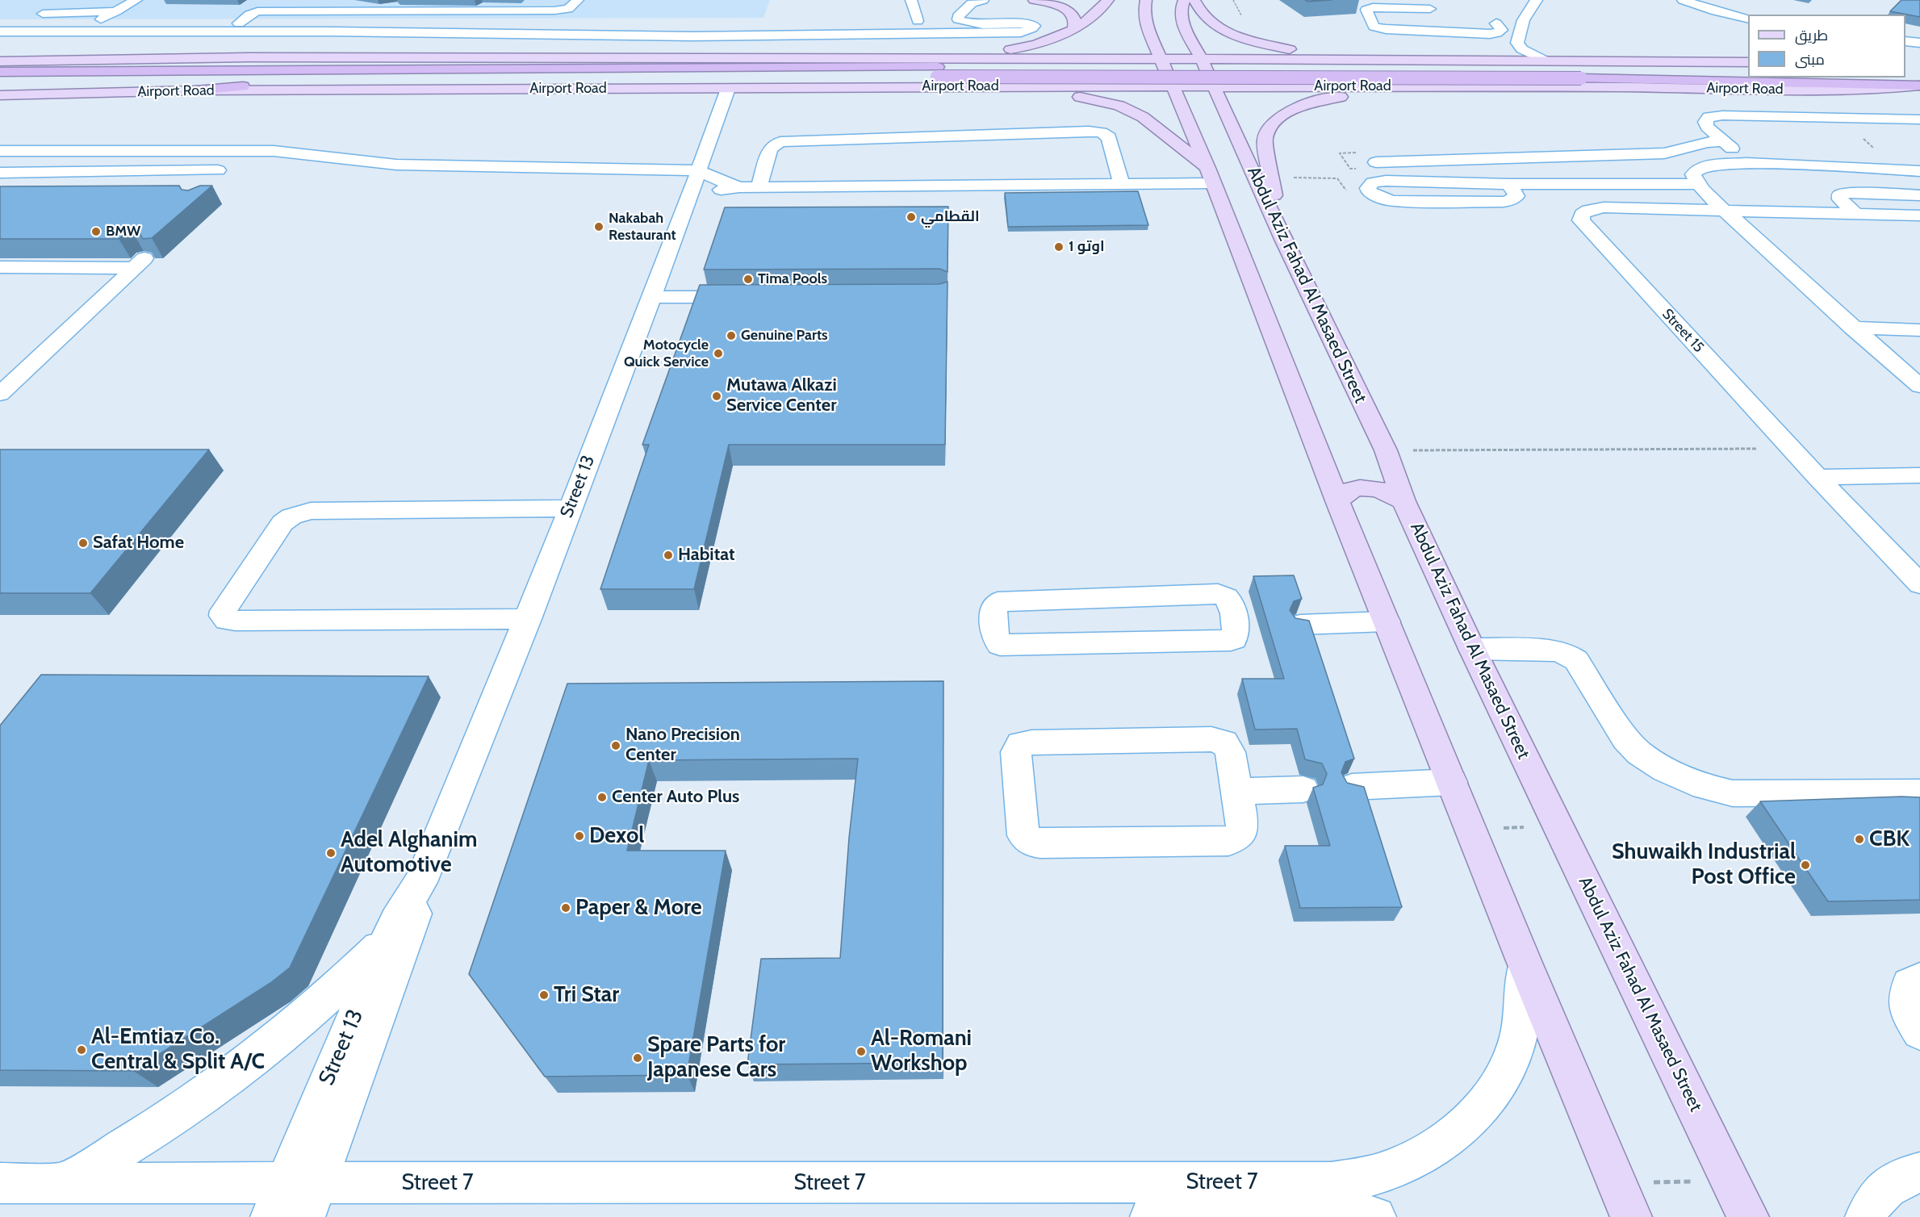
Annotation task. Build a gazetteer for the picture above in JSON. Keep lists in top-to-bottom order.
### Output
{
  "streets": {
    "highway": ["Airport Road"],
    "main road": ["Abdul Aziz Fahad Al Masaed Street"],
    "street": ["Street 15", "Street 13", "Street 7"]
  },
  "crossings": [
    ["Airport Road", "Abdul Aziz Fahad Al Masaed Street"],
    ["Airport Road", "Street 13"],
    ["Street 13", "Street 7"]
  ],
  "places": [
    "القطامي",
    "Nakabah Restaurant",
    "BMW",
    "اوتو 1",
    "Tima Pools",
    "Genuine Parts",
    "Motocycle Quick Service",
    "Mutawa Alkazi Service Center",
    "Safat Home",
    "Habitat",
    "Nano Precision Center",
    "Center Auto Plus",
    "Dexol",
    "CBK",
    "Adel Alghanim Automotive",
    "Shuwaikh Industrial Post Office",
    "Paper & More",
    "Tri Star",
    "Al-Emtiaz Co. Central & Split A/C",
    "Al-Romani Workshop",
    "Spare Parts for Japanese Cars"
  ],
  "legend": ["طريق", "مبنى"]
}
